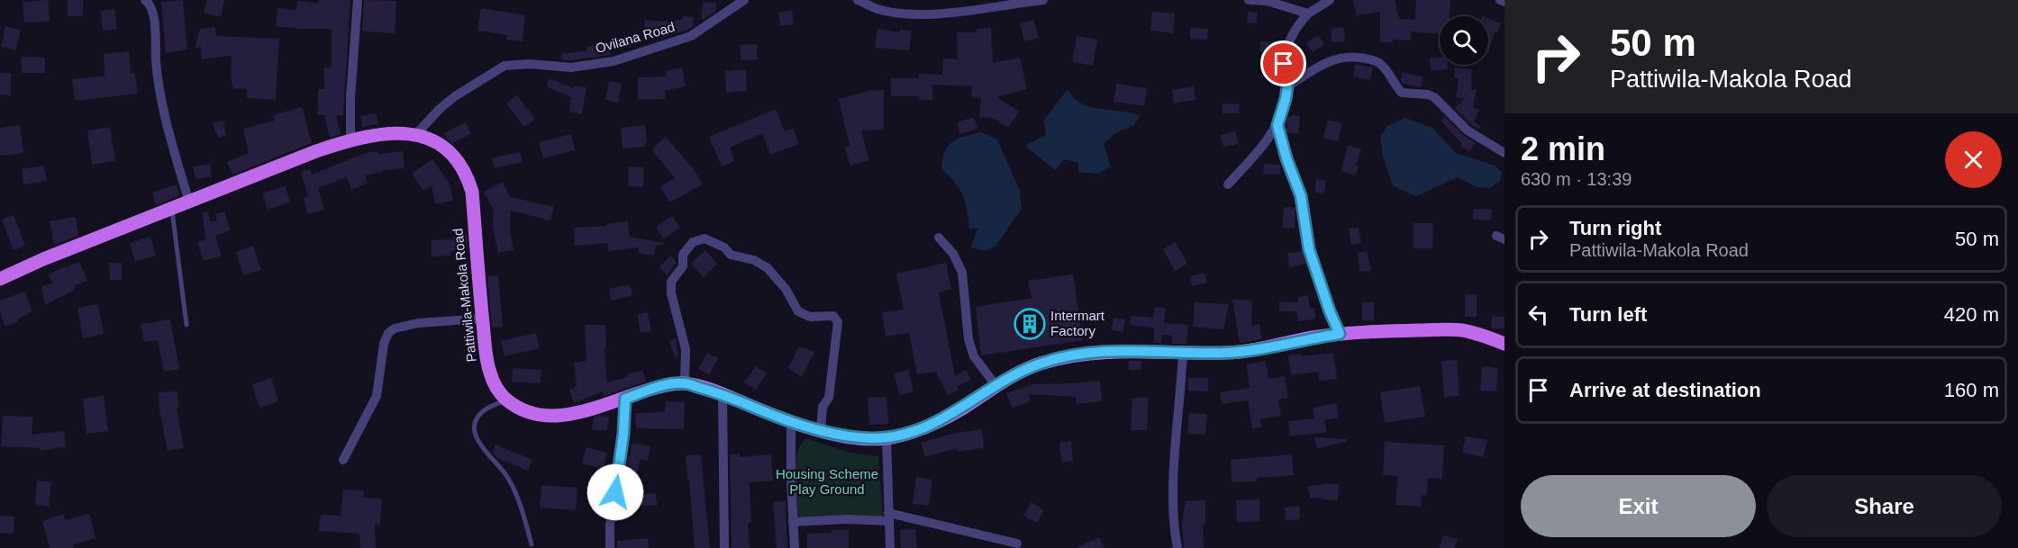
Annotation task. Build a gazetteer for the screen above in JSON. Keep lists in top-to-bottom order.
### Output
{
  "streets": {
    "main road": ["Pattiwila-Makola Road"],
    "street": ["Ovilana Road"]
  },
  "crossings": [
    ["Ovilana Road", "Pattiwila-Makola Road"]
  ],
  "parks": ["Housing Scheme Play Ground"],
  "places": {
    "building": ["Intermart Factory"]
  },
  "page": {
    "turn": ["50 m", "Pattiwila-Makola Road"],
    "heading": ["2 min", "630 m · 13:39"],
    "list": [
      {
        "name": "Turn right",
        "note": "Pattiwila-Makola Road",
        "value": "50 m"
      },
      {
        "name": "Turn left",
        "value": "420 m"
      },
      {
        "name": "Arrive at destination",
        "value": "160 m"
      }
    ],
    "buttons": ["Exit", "Share"]
  }
}
